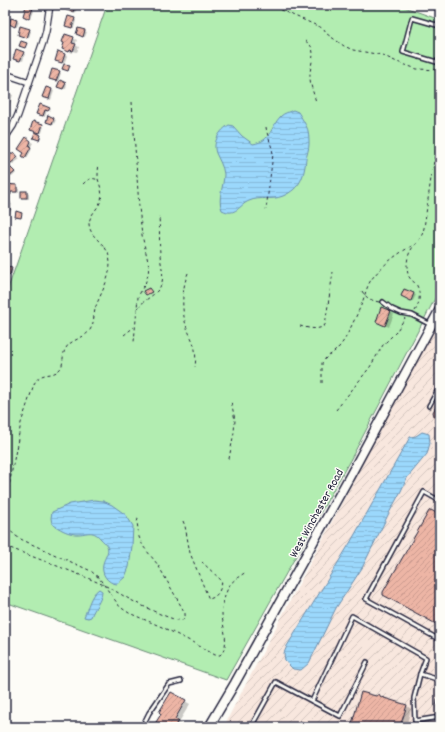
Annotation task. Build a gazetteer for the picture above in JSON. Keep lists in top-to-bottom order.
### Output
{
  "streets": {
    "main road": ["West Winchester Road"]
  }
}
